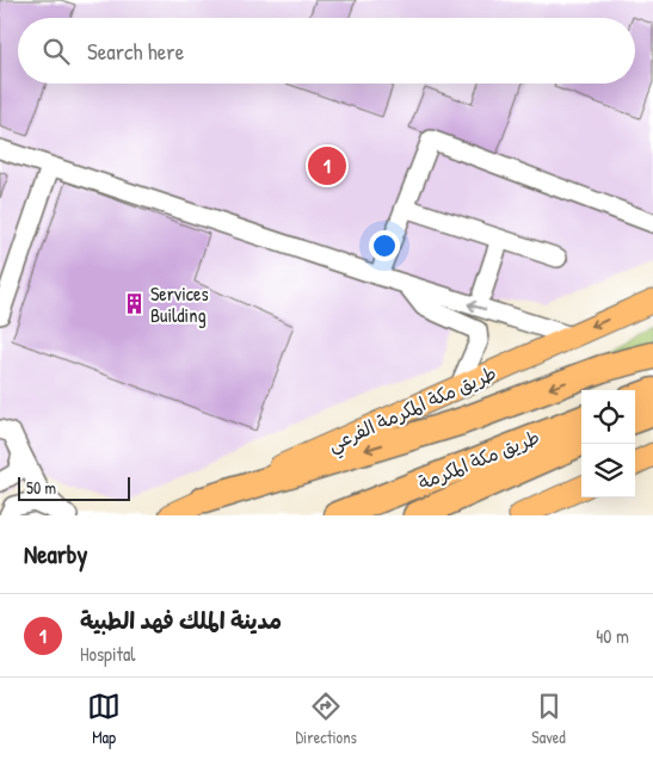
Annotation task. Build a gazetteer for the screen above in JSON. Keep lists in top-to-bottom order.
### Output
{
  "streets": {
    "highway": ["طريق مكة المكرمة"],
    "main road": ["طريق مكة المكرمة الفرعي"]
  },
  "places": {
    "building": ["Services Building"]
  },
  "scale_bar": "50 m",
  "page": {
    "search": "Search here",
    "pins": "1",
    "scale": "50 m",
    "heading": "Nearby",
    "list": [
      {
        "mark": "1",
        "name": "مدينة الملك فهد الطبية",
        "note": "Hospital",
        "value": "40 m"
      }
    ],
    "nav": ["Map", "Directions", "Saved"]
  }
}
